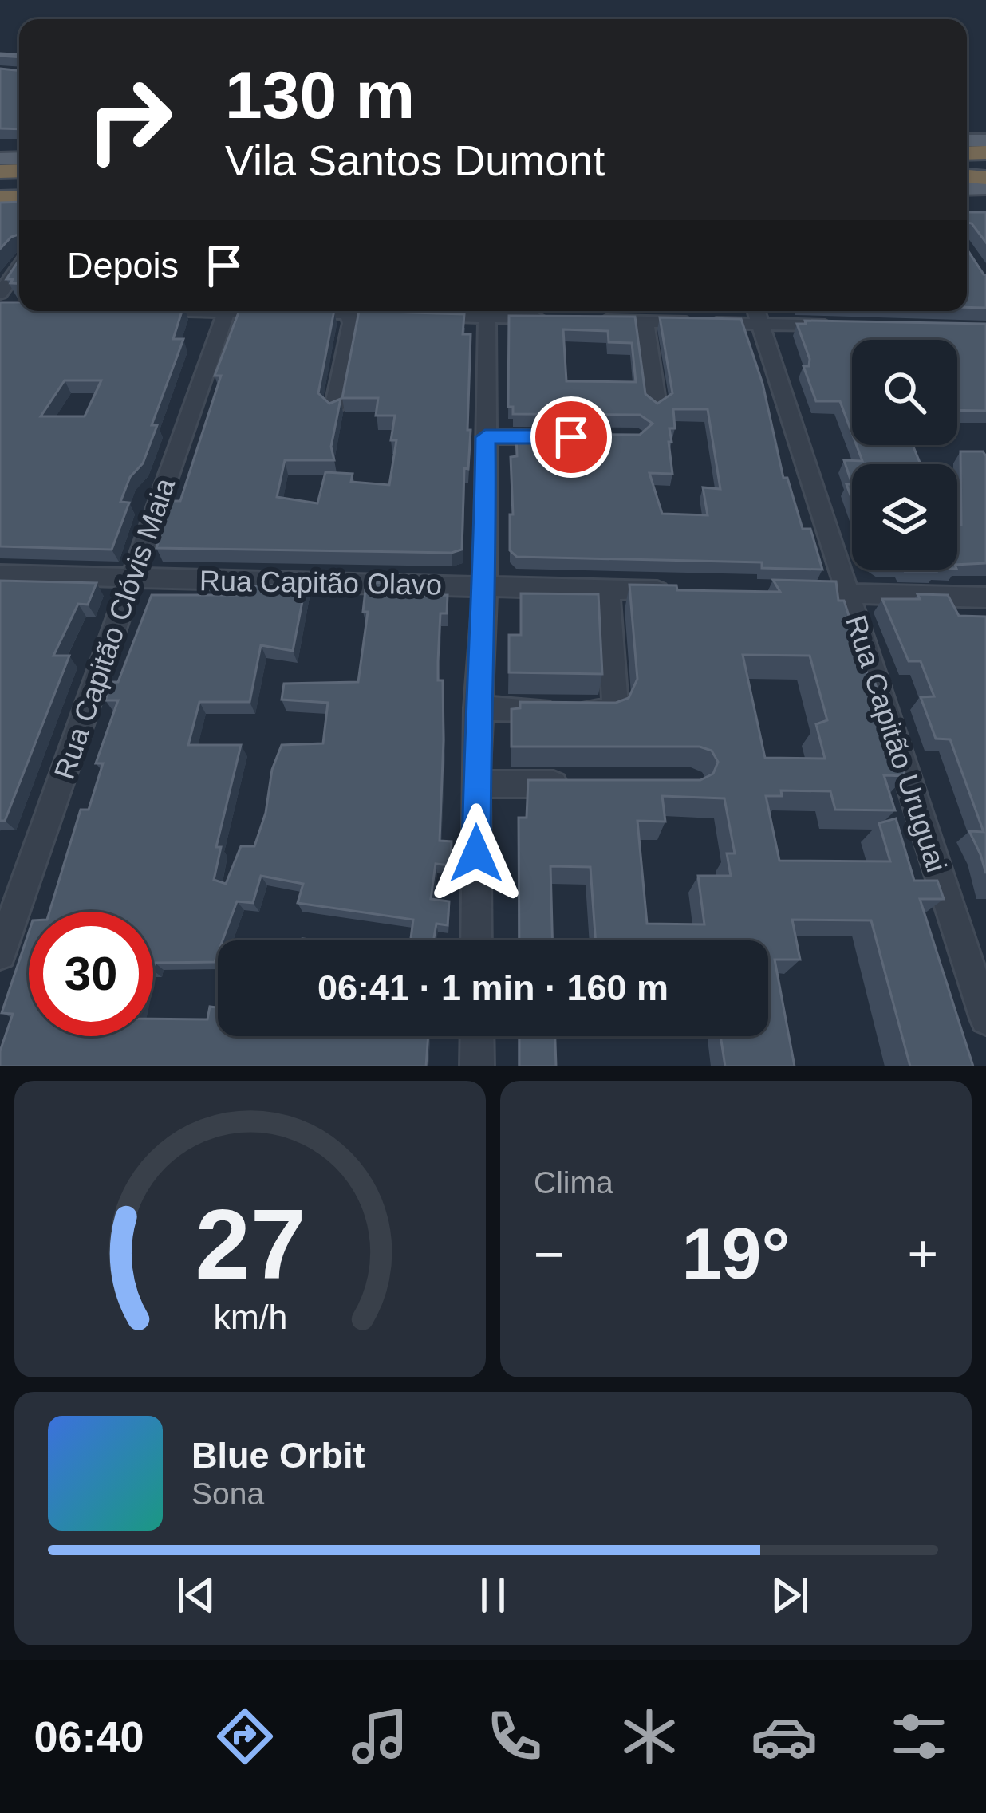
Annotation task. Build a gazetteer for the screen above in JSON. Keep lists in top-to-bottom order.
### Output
{
  "streets": {
    "street": ["Rua Capitão Olavo", "Rua Capitão Clóvis Maia", "Rua Capitão Uruguai"]
  },
  "crossings": [
    ["Rua Capitão Olavo", "Rua Capitão Clóvis Maia"]
  ],
  "page": {
    "turn": ["130 m", "Vila Santos Dumont"],
    "then": "Depois",
    "limit": "30",
    "trip": "06:41 · 1 min · 160 m",
    "tile": "Clima",
    "heat": ["−", "19°", "+"],
    "song": ["Blue Orbit", "Sona"],
    "tabs": "06:40",
    "gauge": ["27", "km/h"]
  }
}
